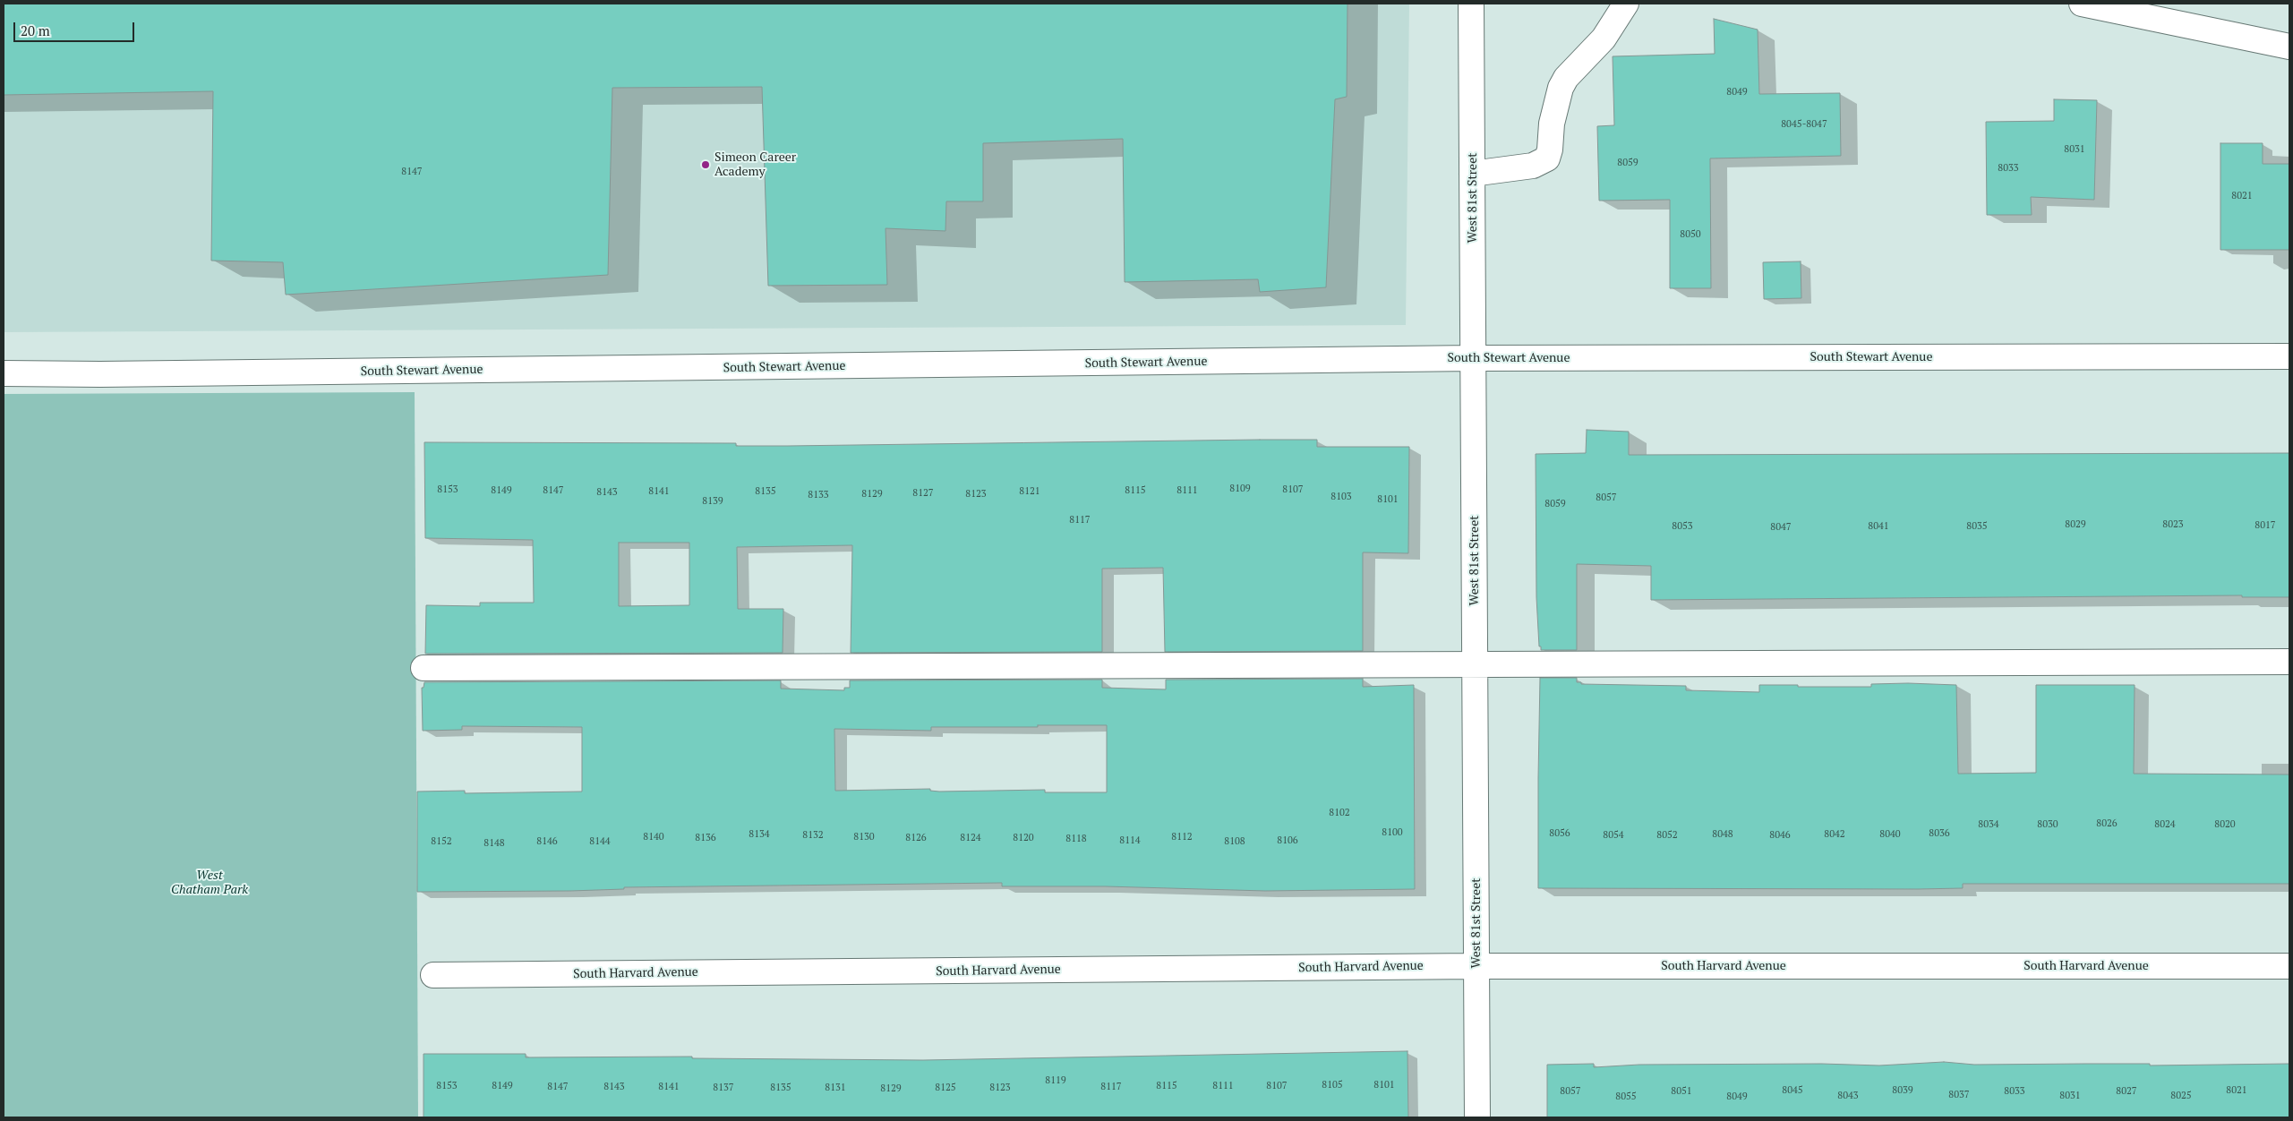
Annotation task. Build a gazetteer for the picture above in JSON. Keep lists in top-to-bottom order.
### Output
{
  "streets": {
    "street": ["West 81st Street", "South Stewart Avenue", "South Harvard Avenue"]
  },
  "crossings": [
    ["West 81st Street", "South Stewart Avenue"],
    ["West 81st Street", "South Harvard Avenue"]
  ],
  "parks": ["West Chatham Park"],
  "places": ["Simeon Career Academy"],
  "house_numbers": [
    "8049",
    "8045-8047",
    "8031",
    "8059",
    "8033",
    "8147",
    "8021",
    "8050",
    "8109",
    "8153",
    "8107",
    "8149",
    "8147",
    "8115",
    "8111",
    "8141",
    "8135",
    "8121",
    "8143",
    "8127",
    "8129",
    "8123",
    "8133",
    "8103",
    "8057",
    "8101",
    "8139",
    "8059",
    "8117",
    "8029",
    "8023",
    "8017",
    "8053",
    "8041",
    "8035",
    "8047",
    "8102",
    "8026",
    "8034",
    "8030",
    "8024",
    "8020",
    "8100",
    "8056",
    "8036",
    "8134",
    "8048",
    "8042",
    "8040",
    "8132",
    "8054",
    "8052",
    "8046",
    "8140",
    "8130",
    "8112",
    "8136",
    "8126",
    "8124",
    "8120",
    "8118",
    "8114",
    "8106",
    "8152",
    "8146",
    "8144",
    "8108",
    "8148",
    "8119",
    "8105",
    "8101",
    "8153",
    "8149",
    "8115",
    "8111",
    "8107",
    "8147",
    "8143",
    "8141",
    "8117",
    "8137",
    "8135",
    "8131",
    "8125",
    "8123",
    "8129",
    "8045",
    "8039",
    "8021",
    "8057",
    "8051",
    "8033",
    "8027",
    "8037",
    "8043",
    "8031",
    "8025",
    "8055",
    "8049"
  ],
  "scale_bar": "20 m"
}
